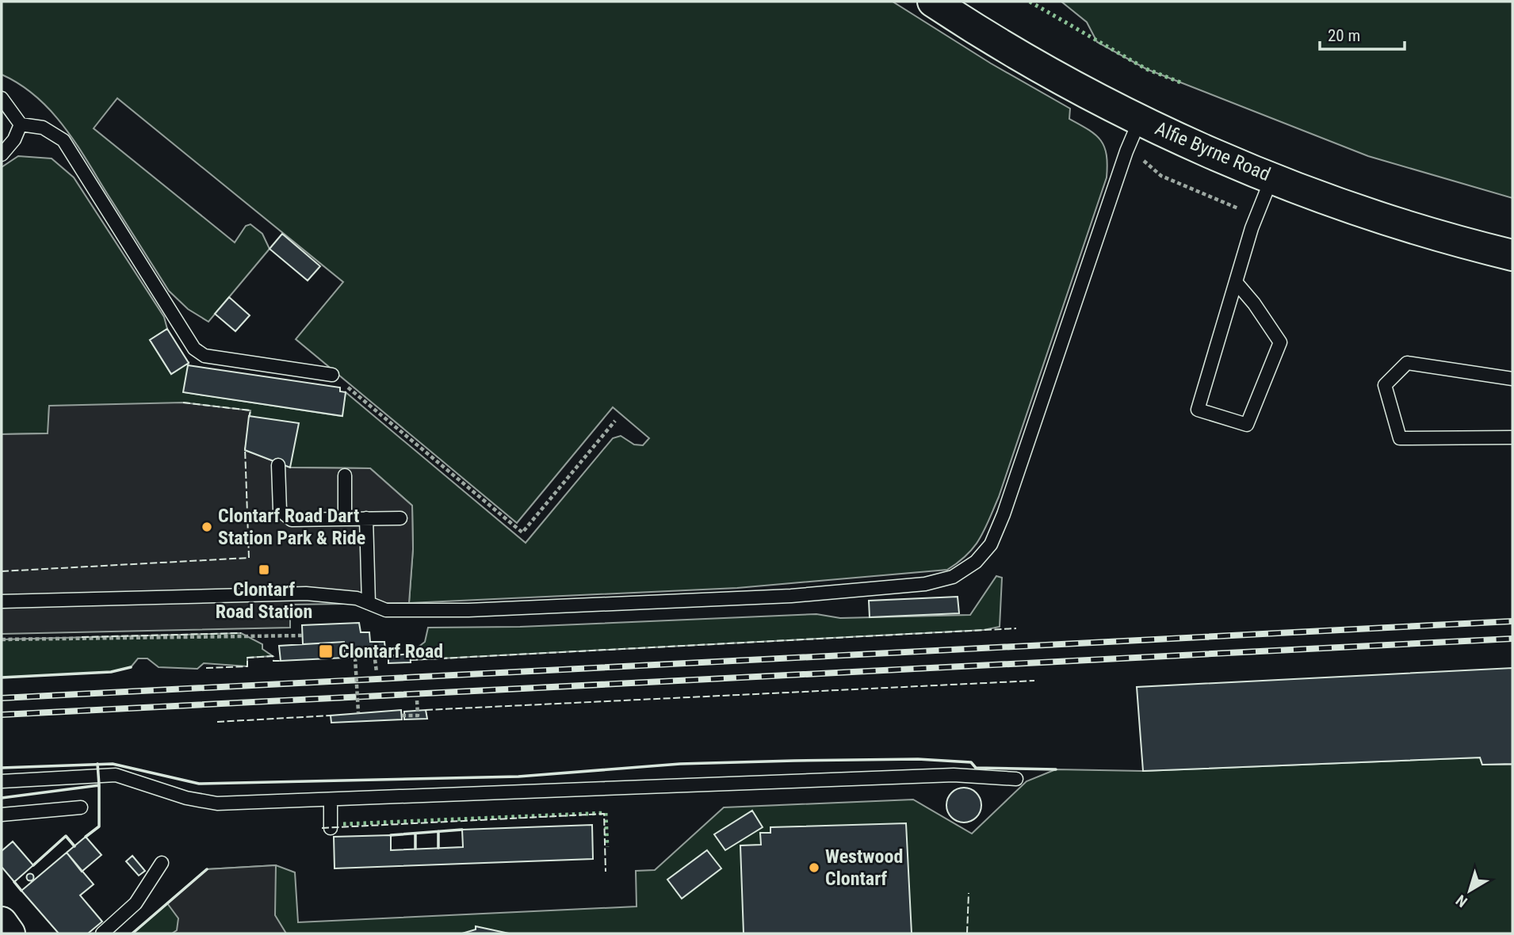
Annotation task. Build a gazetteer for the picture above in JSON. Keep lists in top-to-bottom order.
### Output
{
  "streets": {
    "main road": ["Alfie Byrne Road"]
  },
  "places": {
    "other": ["Clontarf Road Dart Station Park & Ride", "Westwood Clontarf"],
    "transit": ["Clontarf Road Station", "Clontarf Road"]
  },
  "scale_bar": "20 m",
  "north": "bottom left"
}
